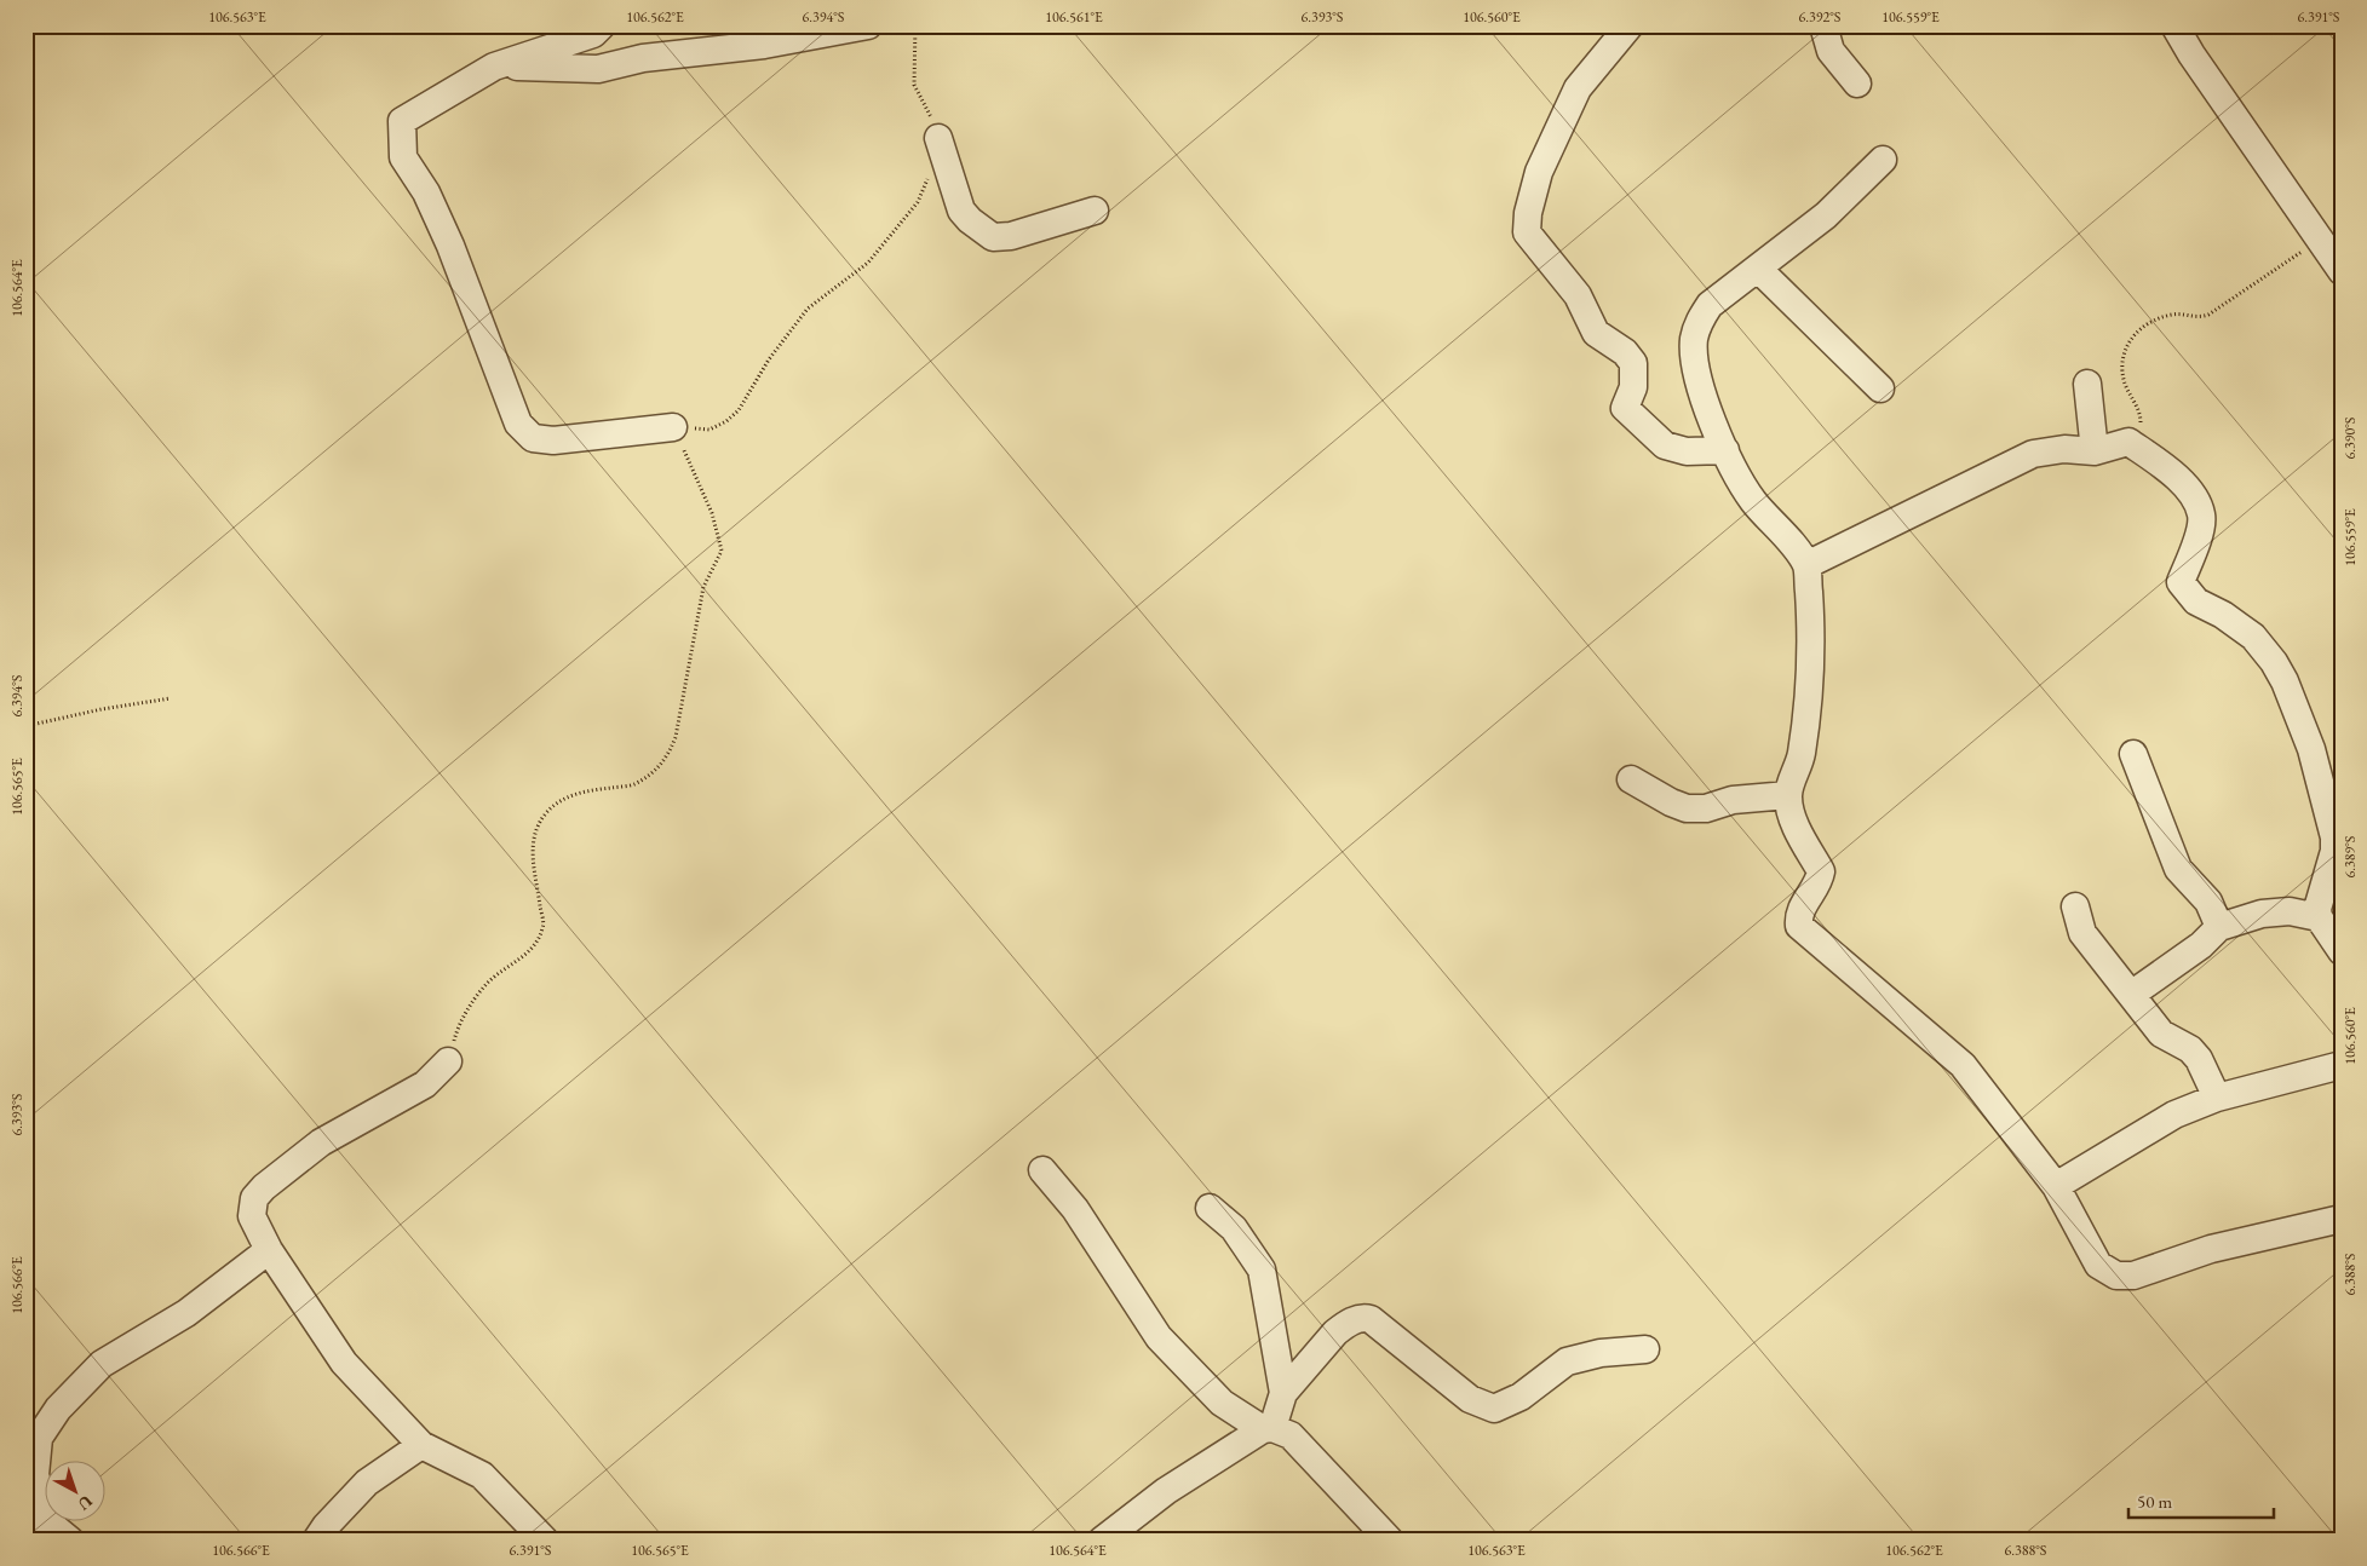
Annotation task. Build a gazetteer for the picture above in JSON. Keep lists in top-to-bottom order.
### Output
{
  "scale_bar": "50 m",
  "north": "bottom right",
  "coordinates": [
    "106.563°E",
    "106.562°E",
    "6.394°S",
    "106.561°E",
    "6.393°S",
    "106.560°E",
    "6.392°S",
    "106.559°E",
    "6.391°S",
    "106.564°E",
    "6.390°S",
    "106.565°E",
    "6.389°S",
    "6.388°S",
    "106.566°E"
  ]
}
